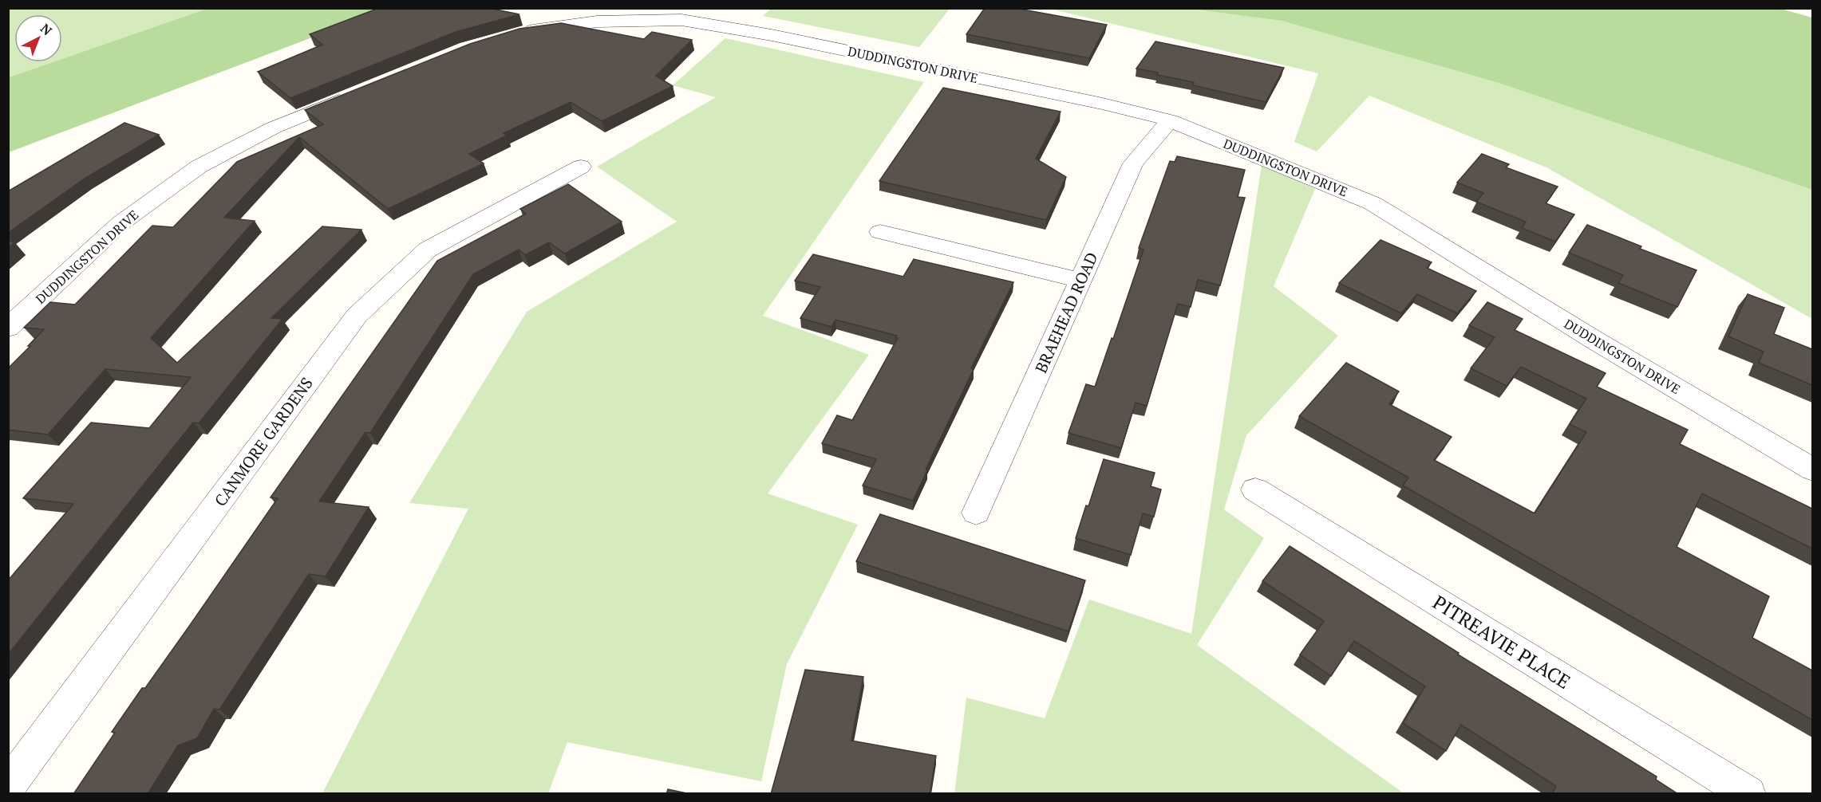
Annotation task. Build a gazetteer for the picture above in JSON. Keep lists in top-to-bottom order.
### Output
{
  "streets": {
    "street": [
      "DUDDINGSTON DRIVE",
      "BRAEHEAD ROAD",
      "CANMORE GARDENS",
      "PITREAVIE PLACE"
    ]
  },
  "crossings": [
    ["DUDDINGSTON DRIVE", "BRAEHEAD ROAD"]
  ],
  "north": "top right"
}
